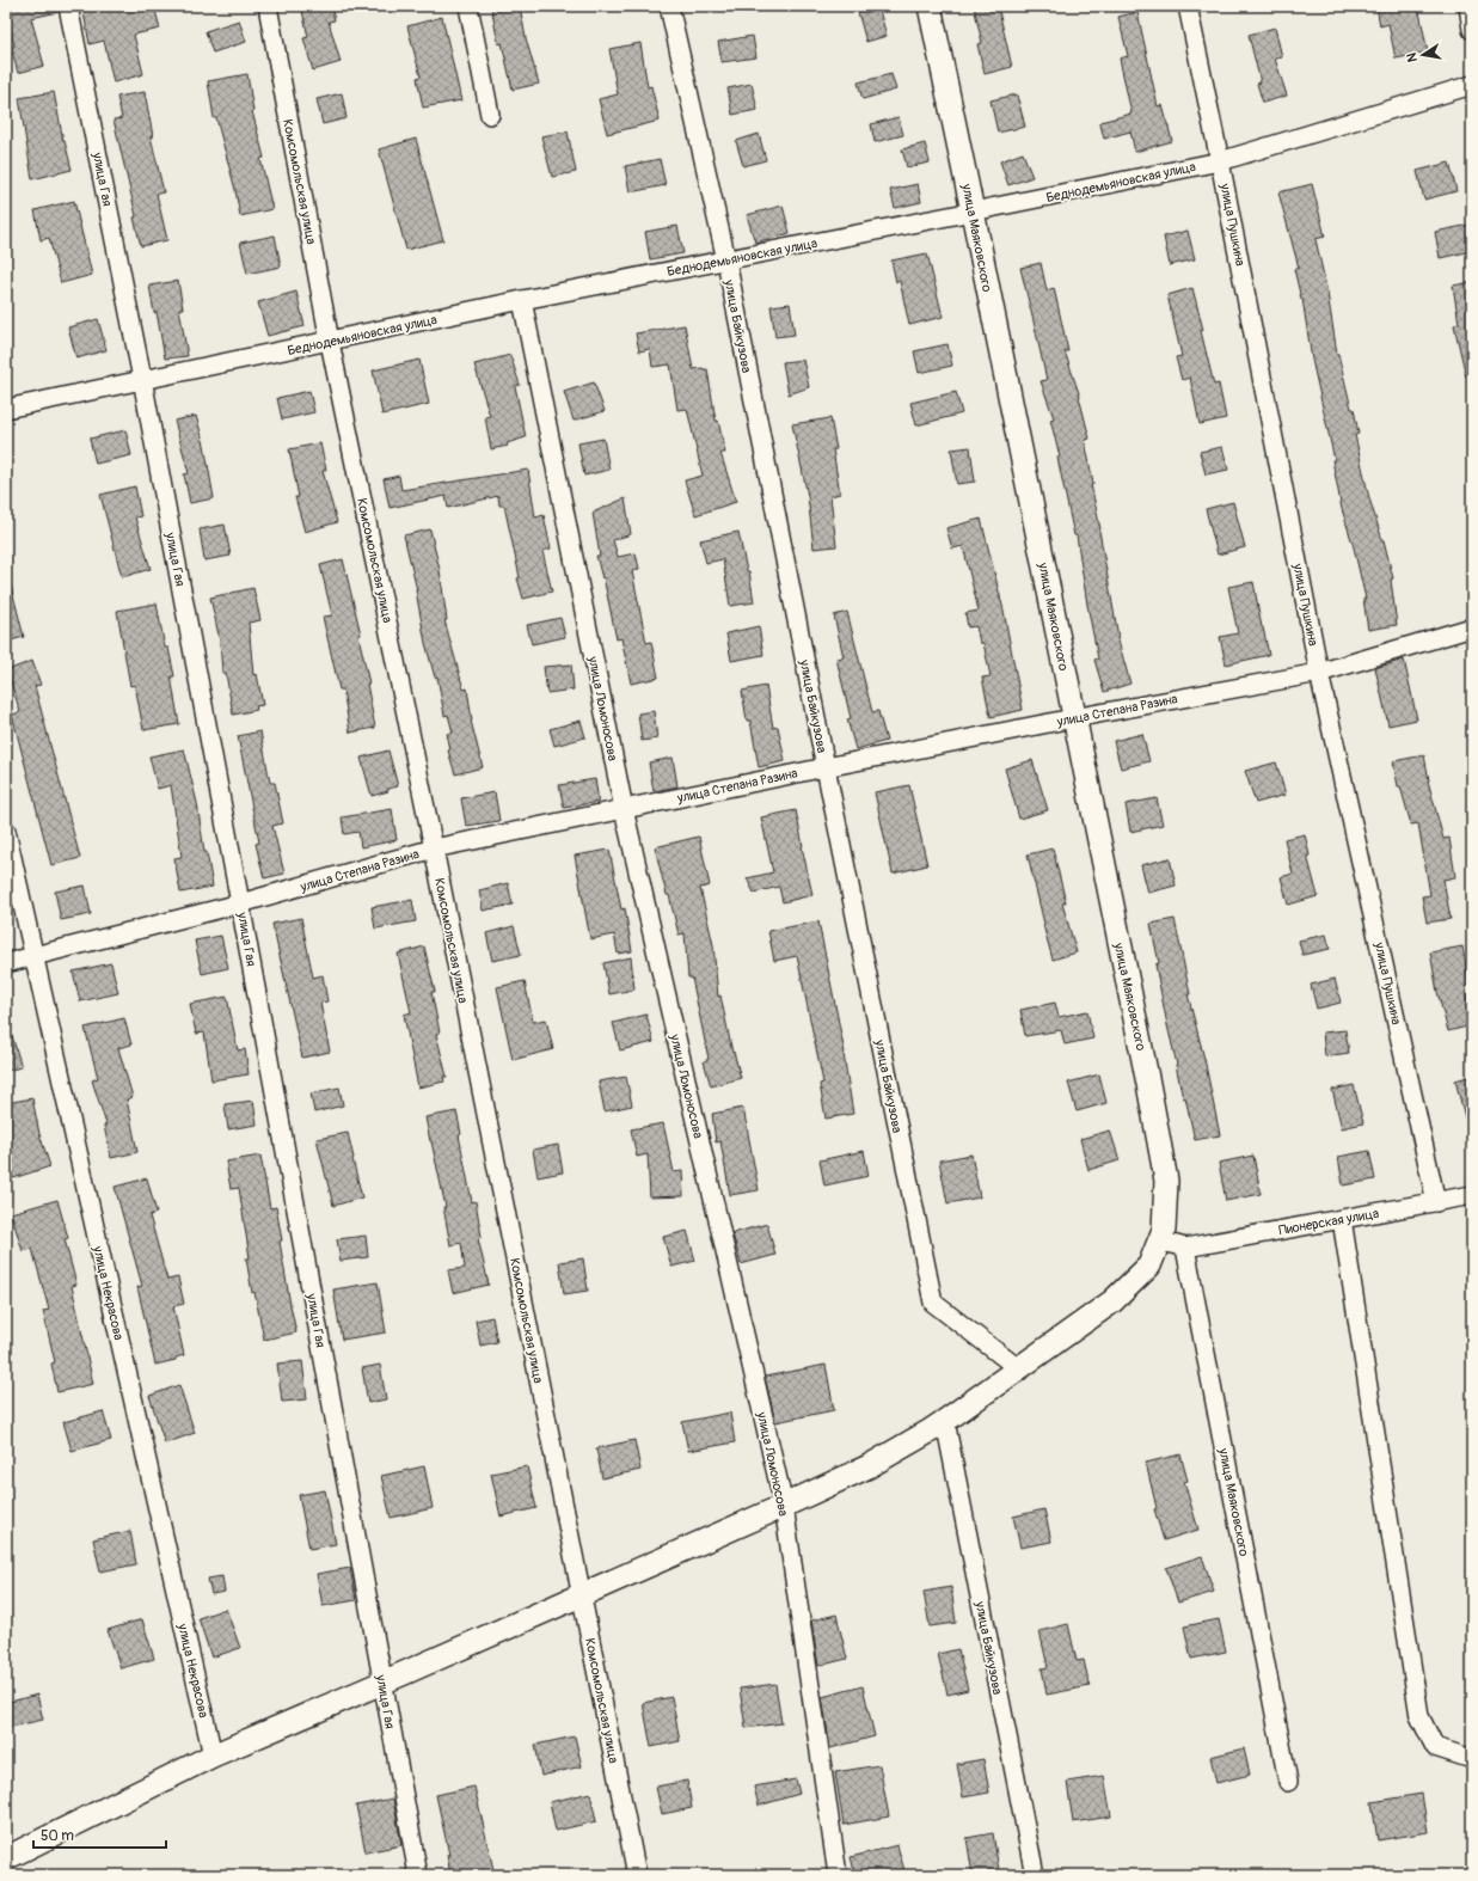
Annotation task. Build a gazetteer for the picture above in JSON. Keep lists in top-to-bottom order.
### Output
{
  "streets": {
    "street": [
      "улица Гая",
      "Комсомольская улица",
      "Беднодемьяновская улица",
      "улица Пушкина",
      "улица Маяковского",
      "улица Байкузова",
      "улица Ломоносова",
      "улица Степана Разина",
      "Пионерская улица",
      "улица Некрасова"
    ]
  },
  "crossings": [
    ["улица Гая", "Беднодемьяновская улица"],
    ["улица Гая", "улица Маяковского"],
    ["улица Гая", "улица Степана Разина"],
    ["Комсомольская улица", "Беднодемьяновская улица"],
    ["Комсомольская улица", "улица Маяковского"],
    ["Комсомольская улица", "улица Степана Разина"],
    ["Беднодемьяновская улица", "улица Пушкина"],
    ["Беднодемьяновская улица", "улица Маяковского"],
    ["Беднодемьяновская улица", "улица Байкузова"],
    ["Беднодемьяновская улица", "улица Ломоносова"],
    ["улица Пушкина", "улица Степана Разина"],
    ["улица Пушкина", "Пионерская улица"],
    ["улица Маяковского", "улица Байкузова"],
    ["улица Маяковского", "улица Ломоносова"],
    ["улица Маяковского", "улица Степана Разина"],
    ["улица Маяковского", "Пионерская улица"],
    ["улица Маяковского", "улица Некрасова"],
    ["улица Байкузова", "улица Степана Разина"],
    ["улица Ломоносова", "улица Степана Разина"],
    ["улица Степана Разина", "улица Некрасова"]
  ],
  "scale_bar": "50 m",
  "north": "left"
}
